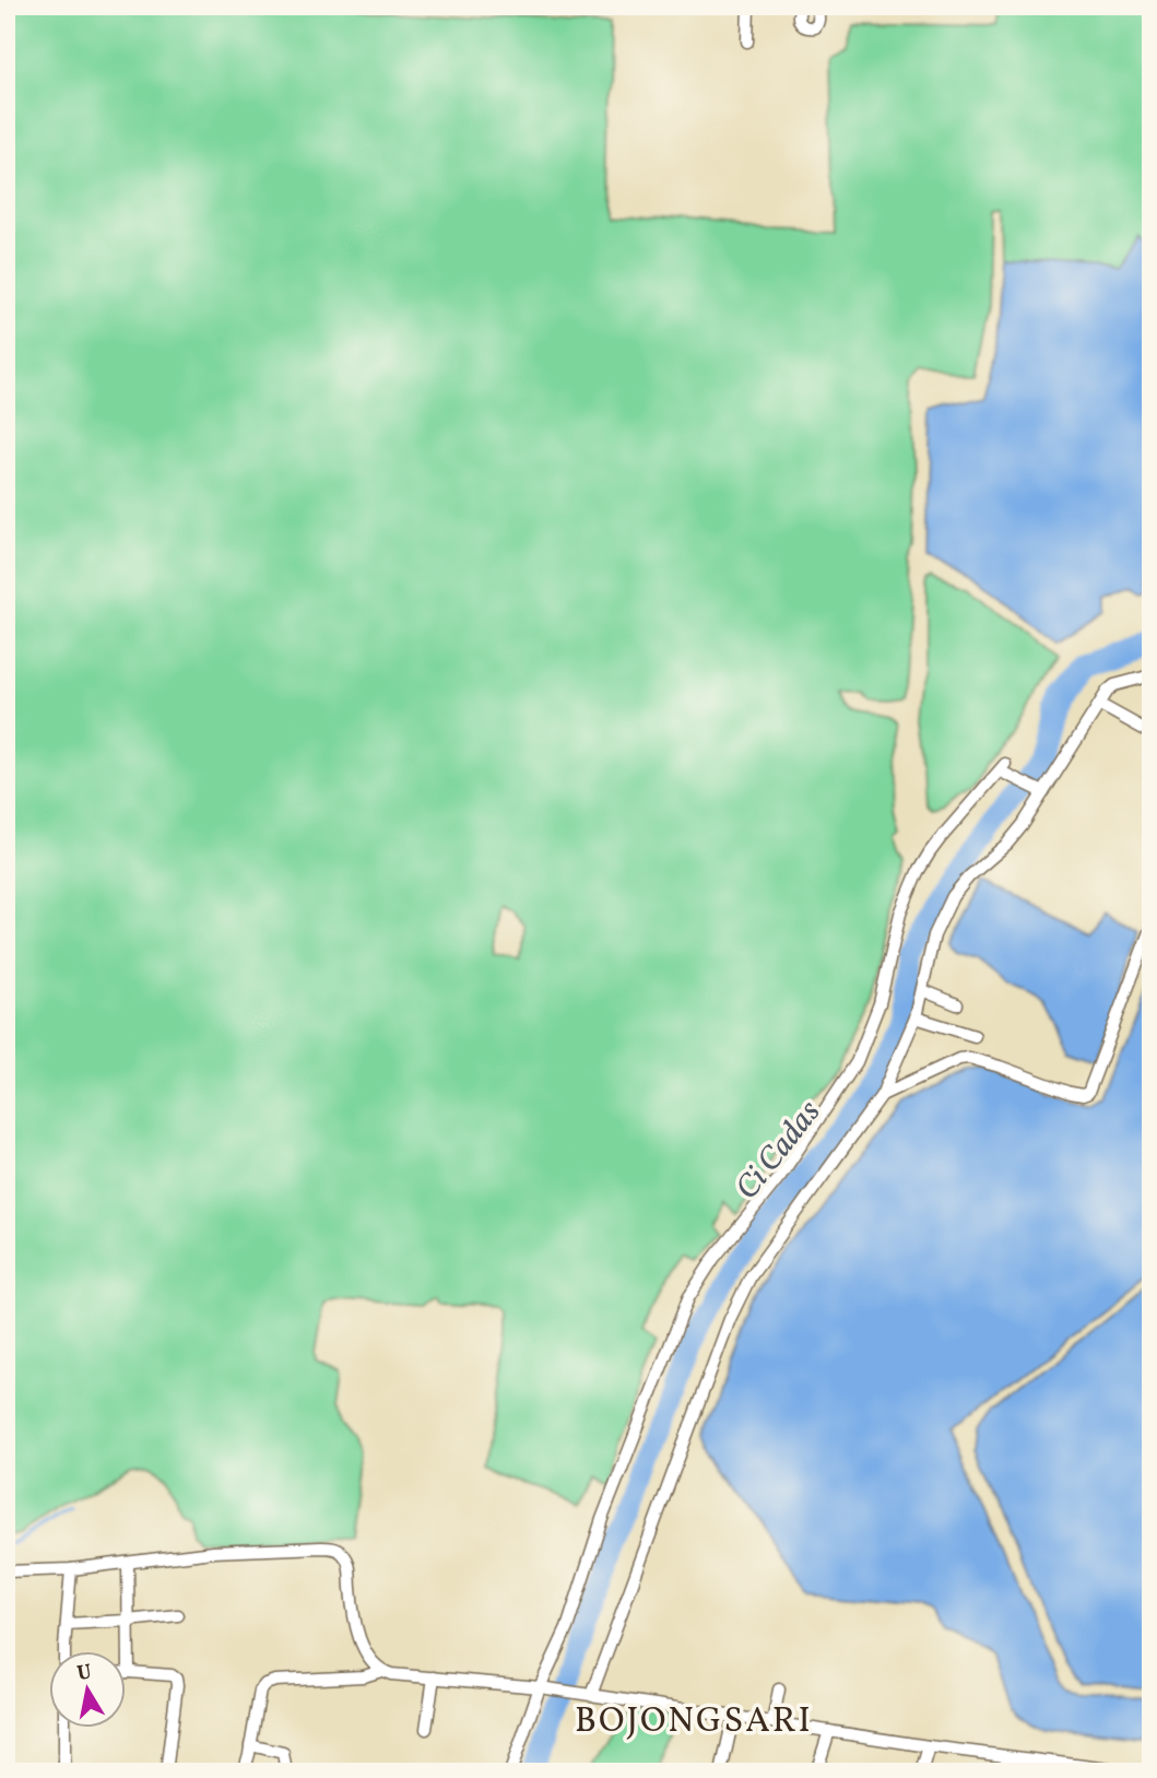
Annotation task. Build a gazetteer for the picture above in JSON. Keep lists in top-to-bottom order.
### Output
{
  "districts": ["BOJONGSARI"],
  "water": ["Ci Cadas"],
  "north": "top"
}
